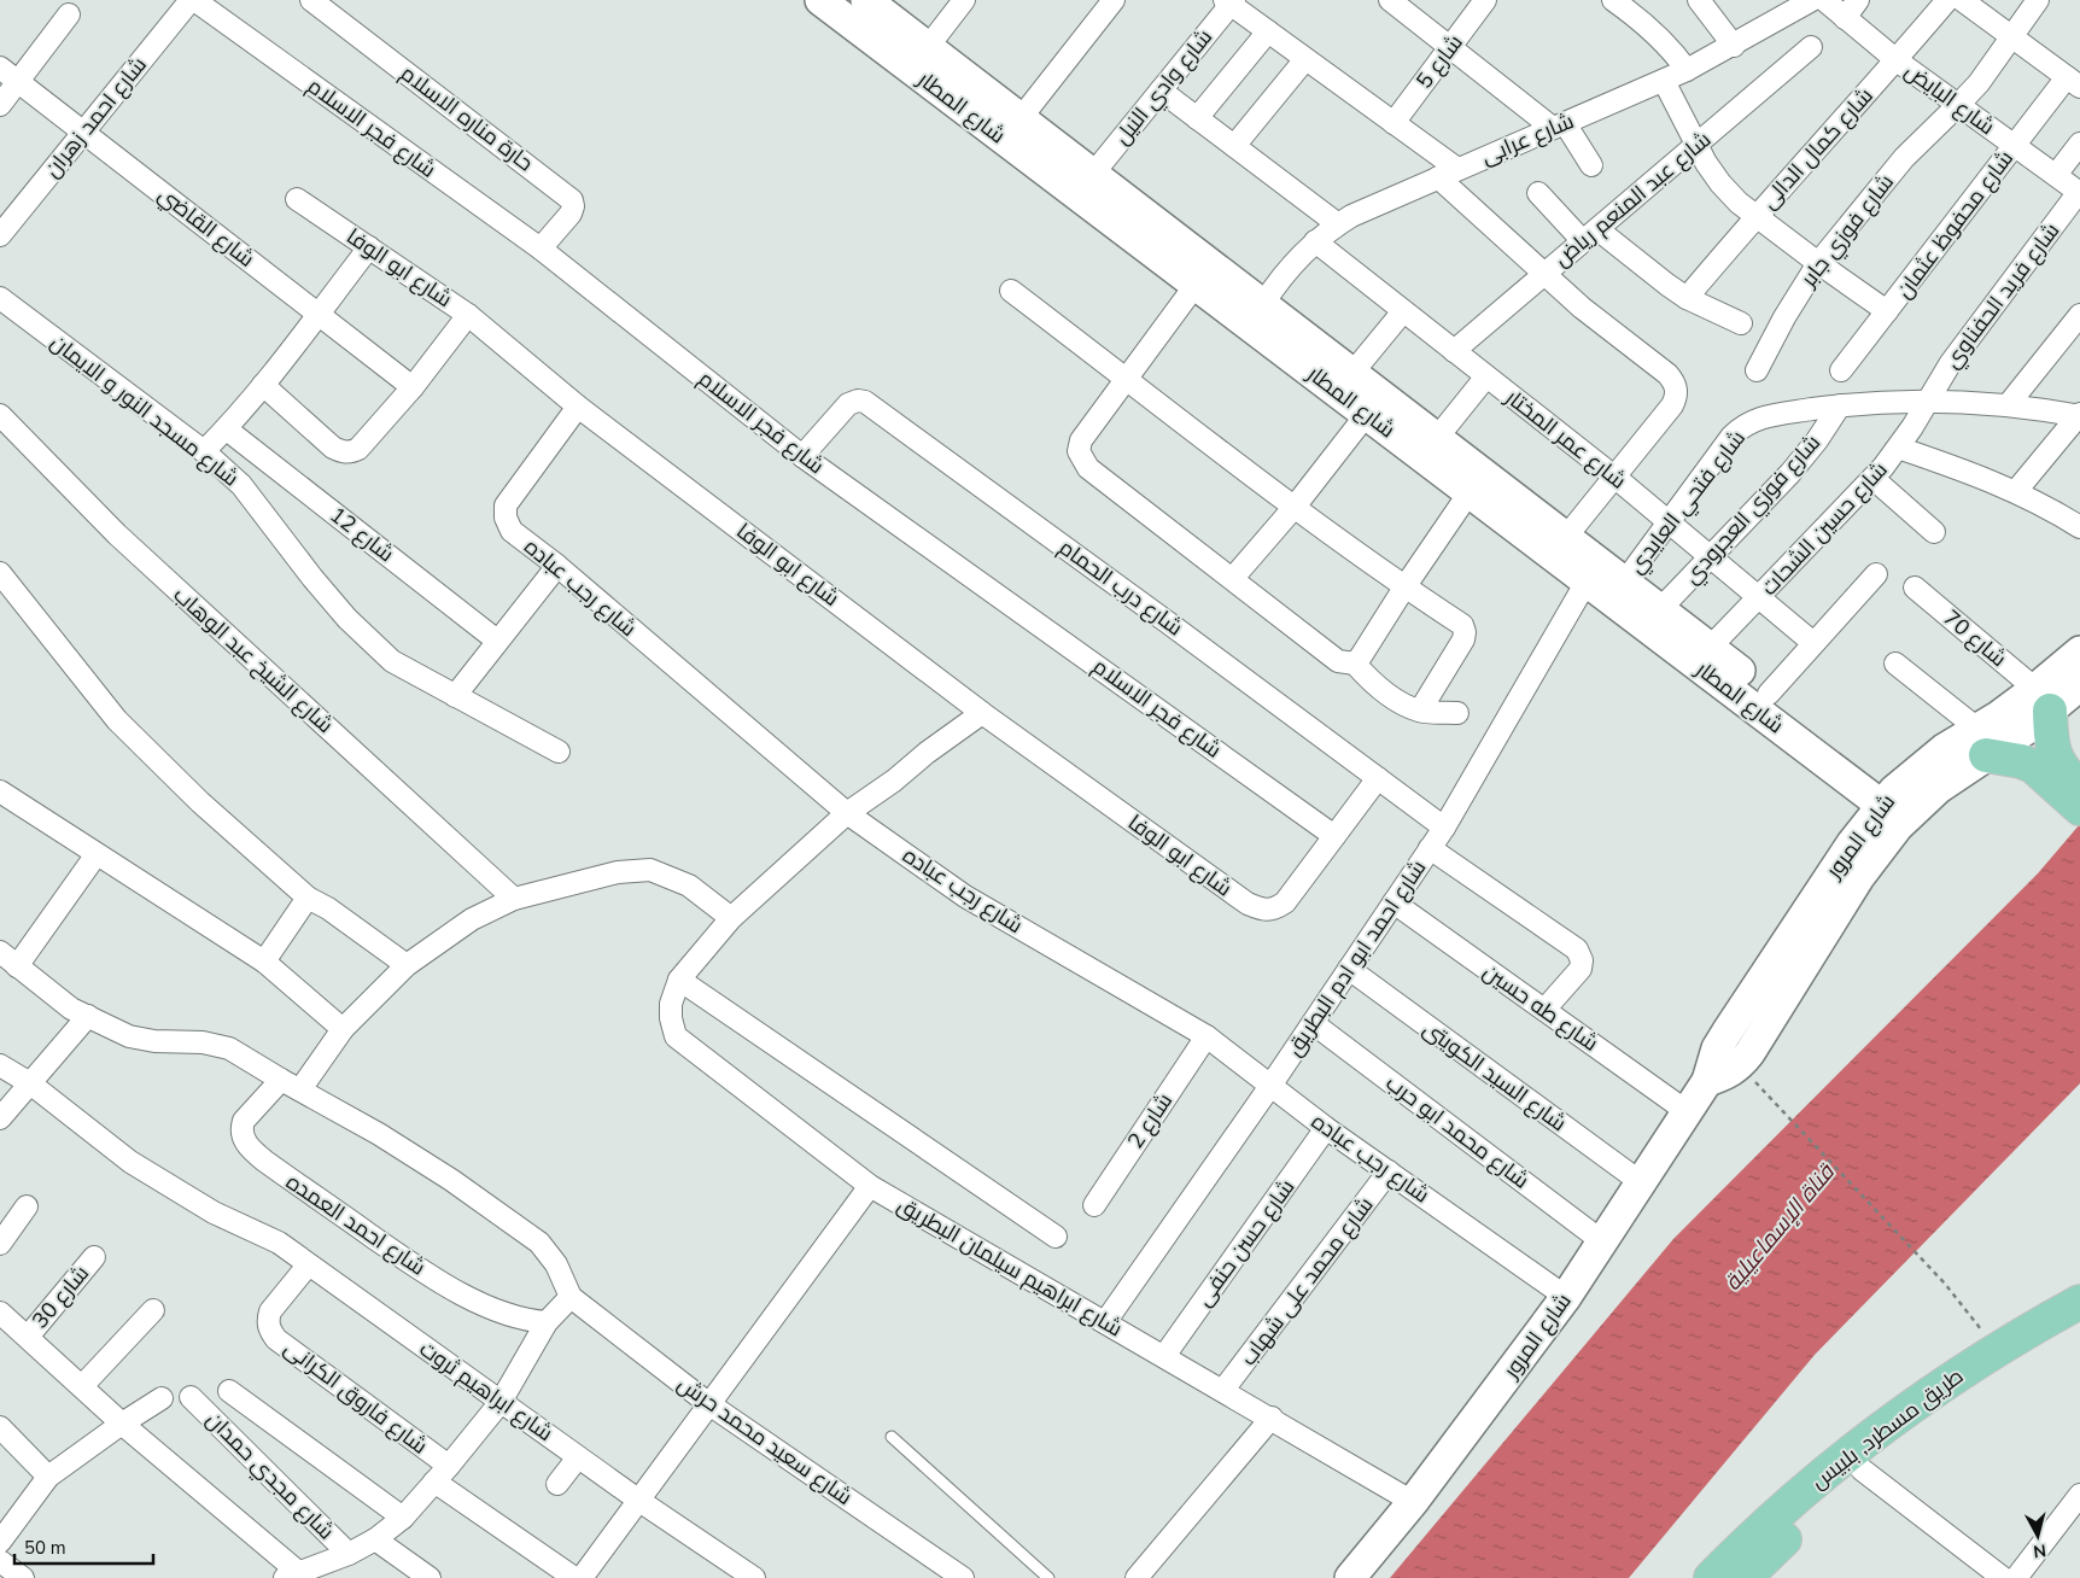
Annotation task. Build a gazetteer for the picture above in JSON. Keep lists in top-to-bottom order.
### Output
{
  "streets": {
    "main road": ["طريق مسطرد, بلبيس"],
    "street": [
      "شارع 5",
      "شارع وادي النيل",
      "شارع البايض",
      "شارع المطار",
      "شارع احمد زهران",
      "حارة مناره الاسلام",
      "شارع فجر الاسلام",
      "شارع عرابى",
      "شارع كمال الدالى",
      "شارع عبد المنعم رياض",
      "شارع محفوظ عثمان",
      "شارع القاضي",
      "شارع فوزي جابر",
      "شارع ابو الوفا",
      "شارع فريد الحفناوي",
      "شارع مسجد النور و الايمان",
      "شارع عمر المختار",
      "شارع فتحي العايدي",
      "شارع فوزي العجرودي",
      "شارع حسين الشحات",
      "شارع 12",
      "شارع رجب عباده",
      "شارع درب الحمام",
      "شارع 70",
      "شارع الشيخ عبد الوهاب",
      "شارع المرور",
      "شارع احمد ابو ادم البطريق",
      "شارع طه حسين",
      "شارع السيد الكويتى",
      "شارع 2",
      "شارع محمد ابو حرب",
      "شارع احمد العمده",
      "شارع حسن حنفى",
      "شارع ابراهيم سيلمان البطريق",
      "شارع محمد على شهاب",
      "شارع 30",
      "شارع ابراهيم ثروت",
      "شارع فاروق الكرانى",
      "شارع سعيد محمد حرش",
      "شارع مجدي حمدان"
    ]
  },
  "crossings": [
    ["شارع وادي النيل", "شارع المطار"],
    ["شارع البايض", "شارع كمال الدالى"],
    ["شارع البايض", "شارع محفوظ عثمان"],
    ["شارع البايض", "شارع فوزي جابر"],
    ["شارع البايض", "شارع فريد الحفناوي"],
    ["شارع المطار", "شارع عرابى"],
    ["شارع المطار", "شارع فتحي العايدي"],
    ["شارع المطار", "شارع فوزي العجرودي"],
    ["شارع المطار", "شارع حسين الشحات"],
    ["شارع المطار", "شارع المرور"],
    ["شارع المطار", "شارع احمد ابو ادم البطريق"],
    ["شارع احمد زهران", "شارع فجر الاسلام"],
    ["شارع احمد زهران", "شارع القاضي"],
    ["حارة مناره الاسلام", "شارع فجر الاسلام"],
    ["شارع فجر الاسلام", "شارع ابو الوفا"],
    ["شارع فجر الاسلام", "شارع درب الحمام"],
    ["شارع عرابى", "شارع عمر المختار"],
    ["شارع عبد المنعم رياض", "شارع عمر المختار"],
    ["شارع ابو الوفا", "شارع رجب عباده"],
    ["شارع فريد الحفناوي", "شارع حسين الشحات"],
    ["شارع عمر المختار", "شارع فتحي العايدي"],
    ["شارع عمر المختار", "شارع فوزي العجرودي"],
    ["شارع عمر المختار", "شارع حسين الشحات"],
    ["شارع فتحي العايدي", "شارع فوزي العجرودي"],
    ["شارع رجب عباده", "شارع المرور"],
    ["شارع رجب عباده", "شارع احمد ابو ادم البطريق"],
    ["شارع رجب عباده", "شارع 2"],
    ["شارع رجب عباده", "شارع حسن حنفى"],
    ["شارع رجب عباده", "شارع محمد على شهاب"],
    ["شارع درب الحمام", "شارع احمد ابو ادم البطريق"],
    ["شارع 70", "شارع المرور"],
    ["شارع المرور", "شارع طه حسين"],
    ["شارع المرور", "شارع السيد الكويتى"],
    ["شارع المرور", "شارع محمد ابو حرب"],
    ["شارع المرور", "شارع ابراهيم سيلمان البطريق"],
    ["شارع احمد ابو ادم البطريق", "شارع طه حسين"],
    ["شارع احمد ابو ادم البطريق", "شارع السيد الكويتى"],
    ["شارع احمد ابو ادم البطريق", "شارع محمد ابو حرب"],
    ["شارع احمد ابو ادم البطريق", "شارع ابراهيم سيلمان البطريق"],
    ["شارع حسن حنفى", "شارع ابراهيم سيلمان البطريق"],
    ["شارع ابراهيم سيلمان البطريق", "شارع محمد على شهاب"],
    ["شارع ابراهيم ثروت", "شارع فاروق الكرانى"]
  ],
  "water": ["قناة الإسماعيلية"],
  "scale_bar": "50 m",
  "north": "bottom"
}
